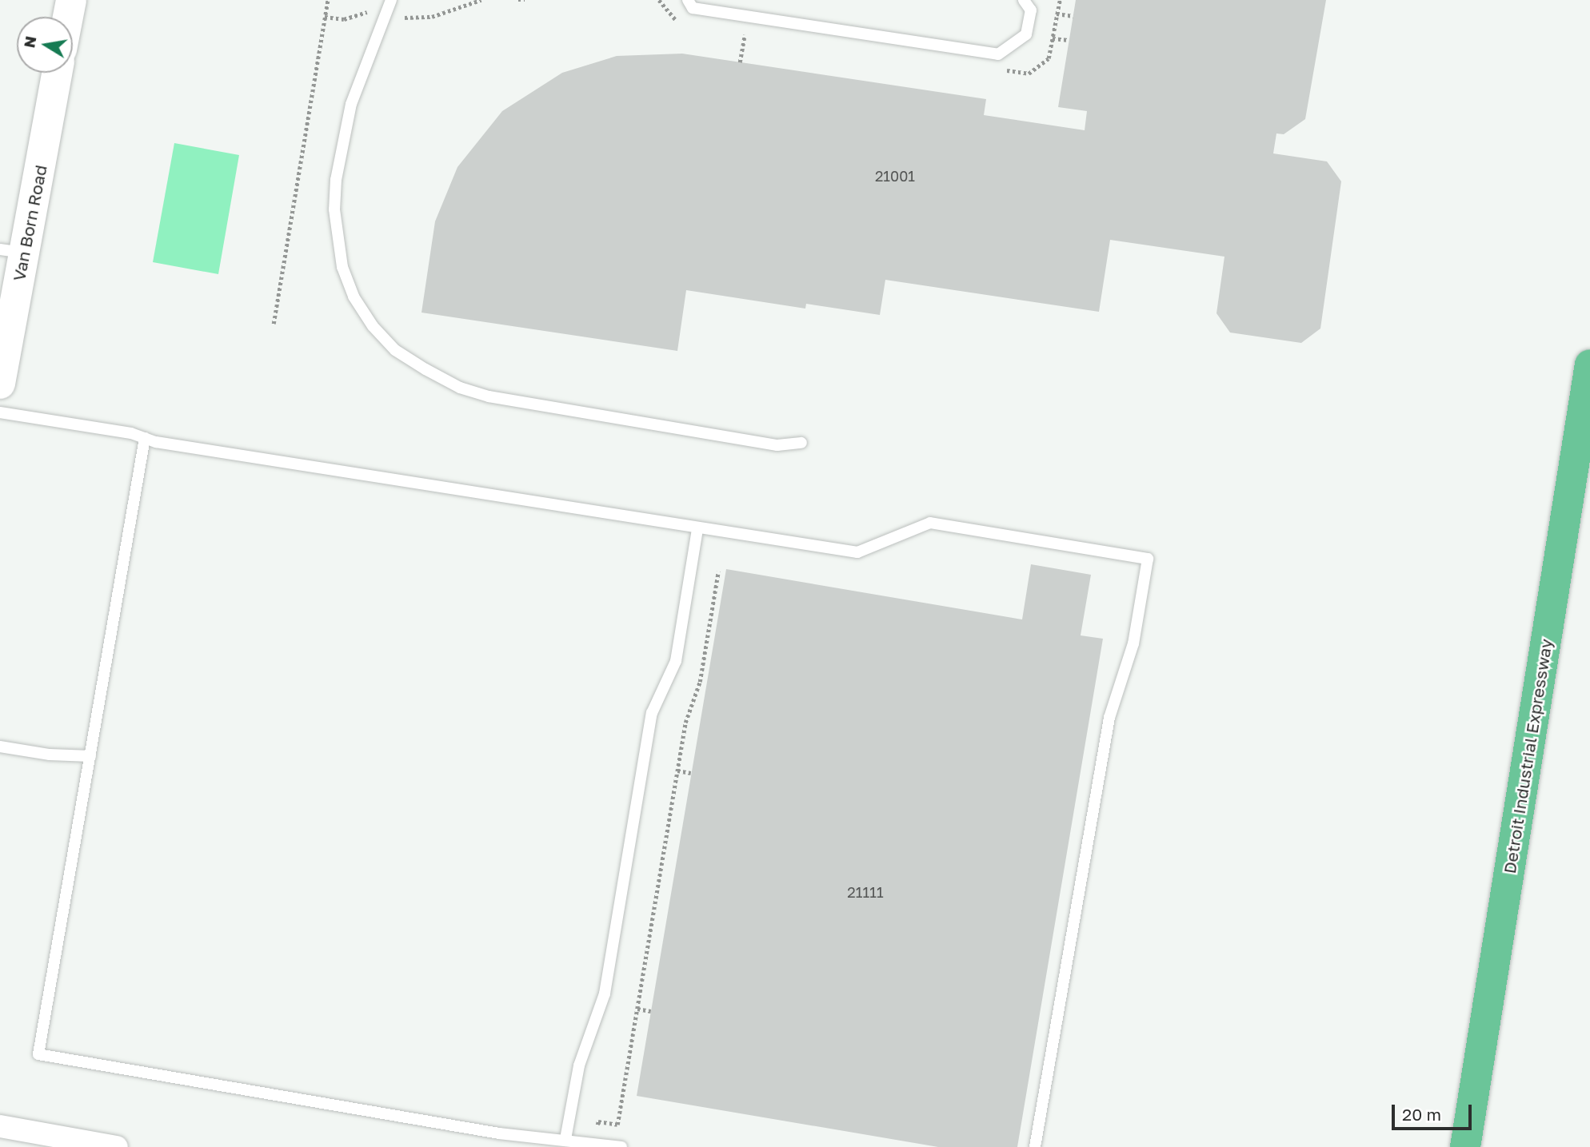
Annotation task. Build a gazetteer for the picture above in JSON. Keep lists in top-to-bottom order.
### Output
{
  "streets": {
    "highway": ["Detroit Industrial Expressway"],
    "main road": ["Van Born Road"]
  },
  "house_numbers": ["21001", "21111"],
  "scale_bar": "20 m",
  "north": "left"
}
